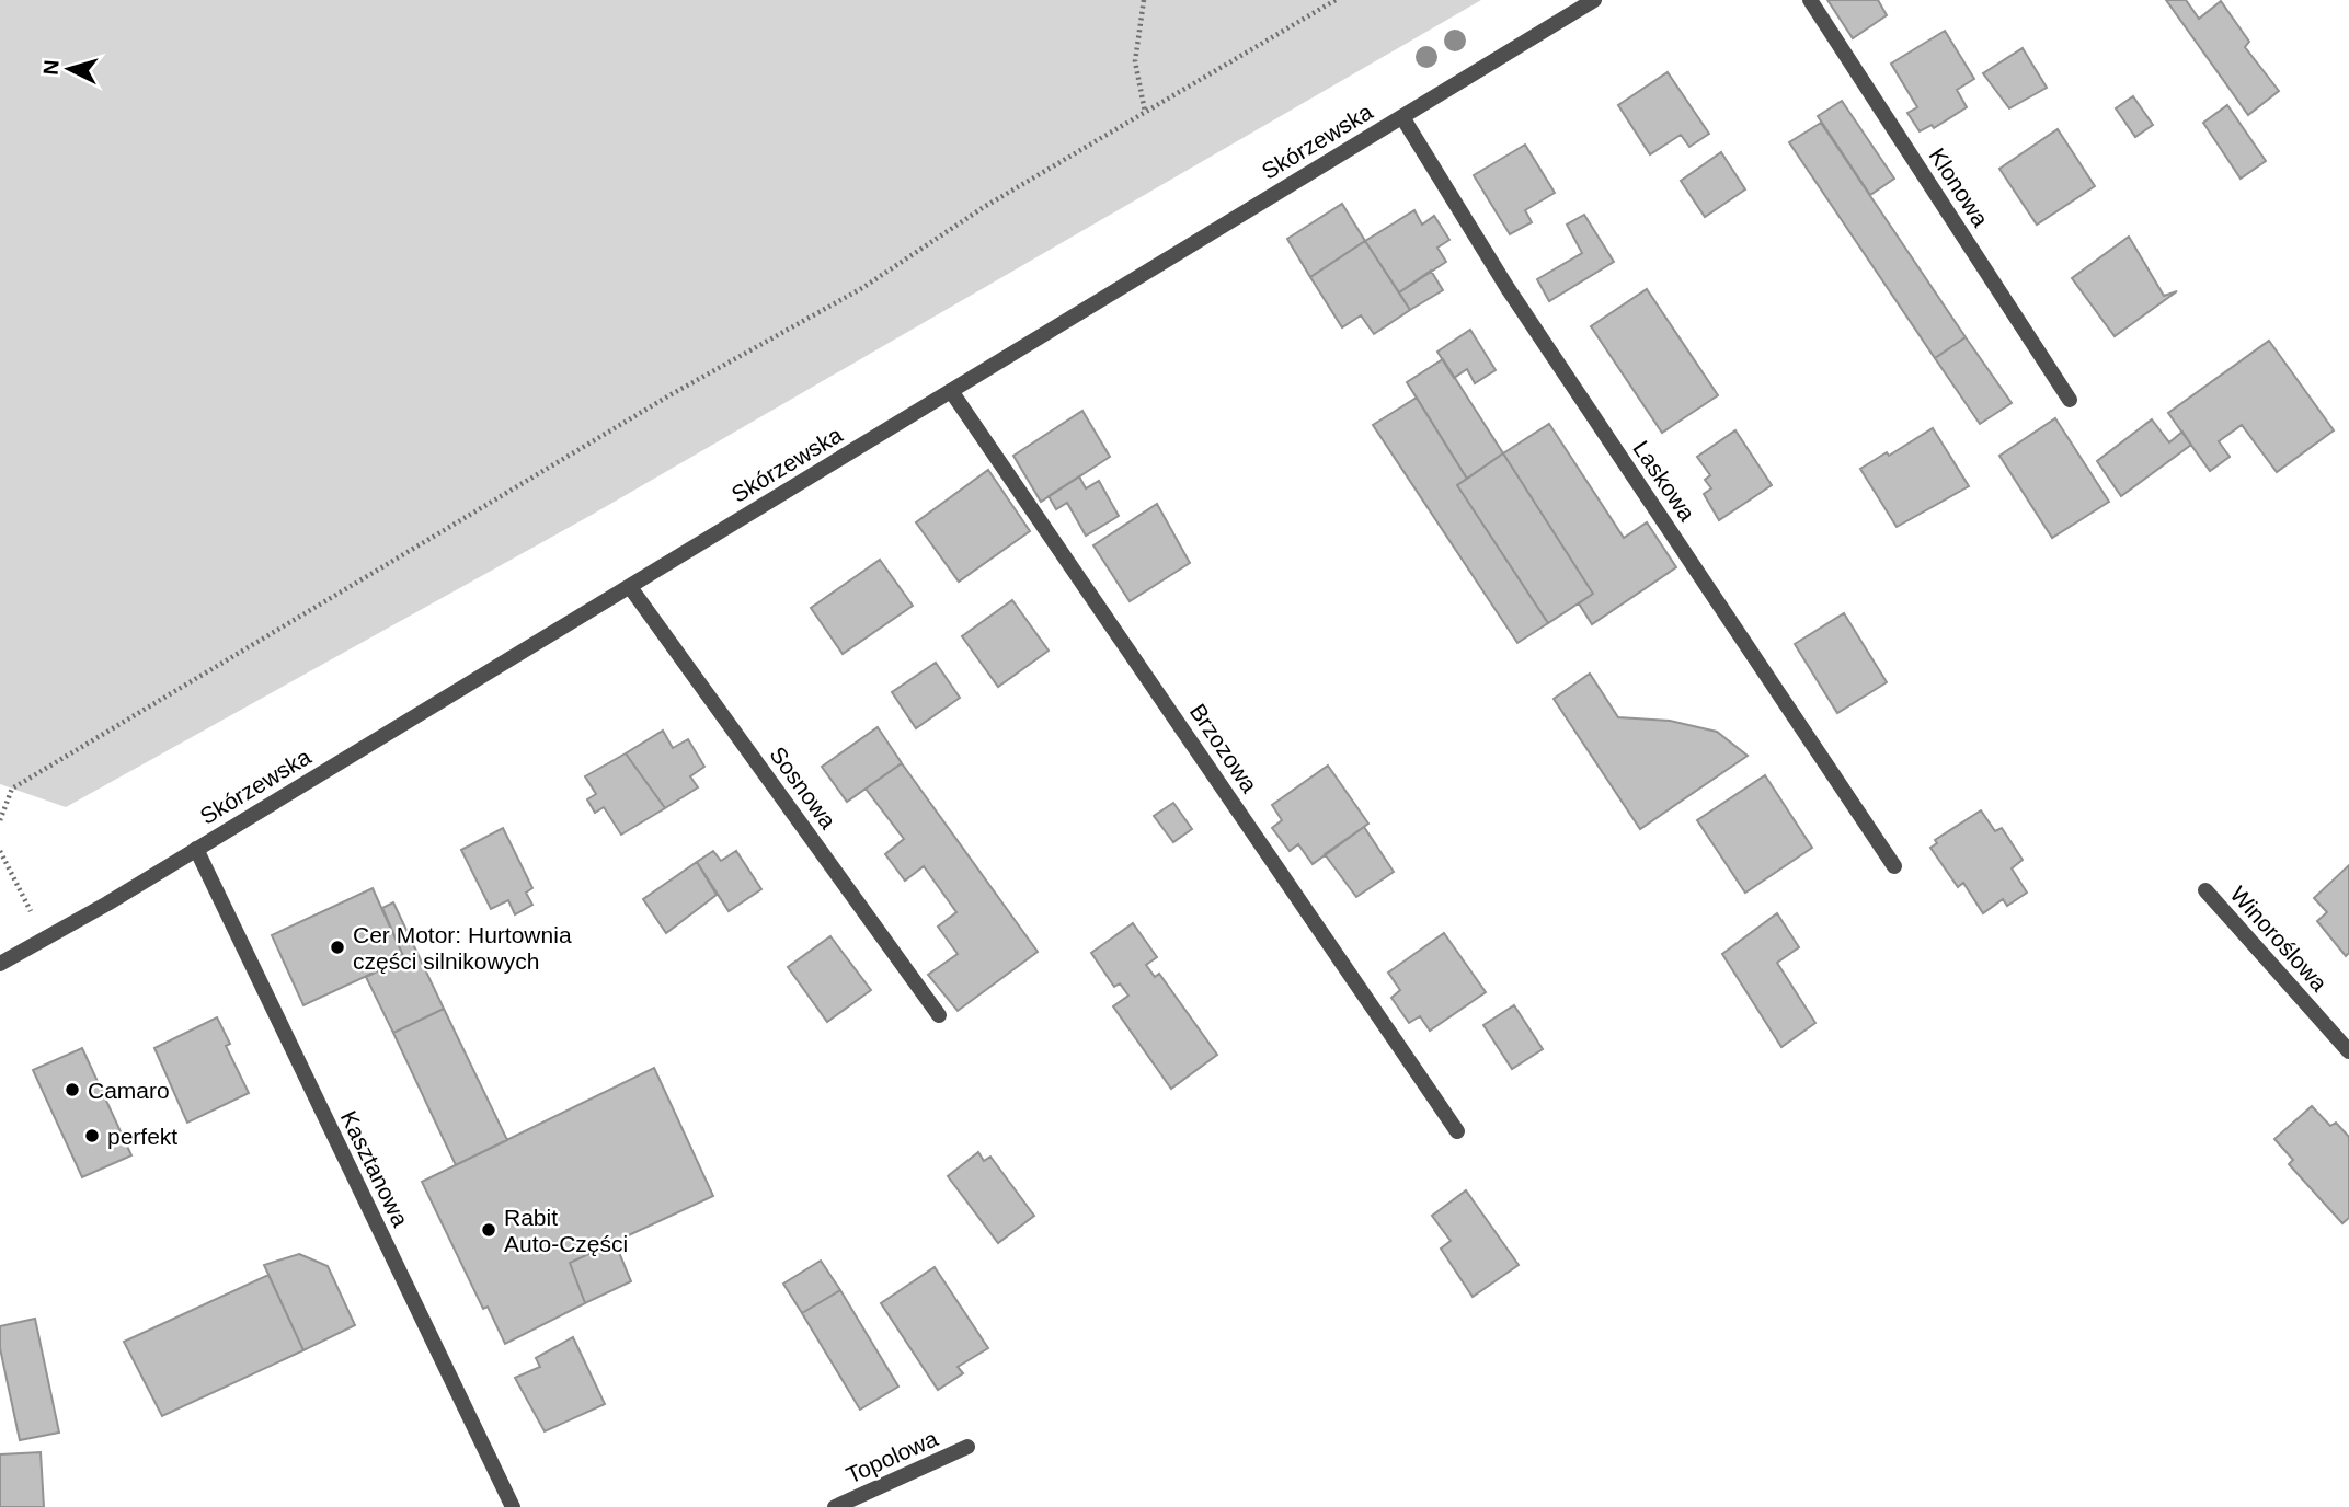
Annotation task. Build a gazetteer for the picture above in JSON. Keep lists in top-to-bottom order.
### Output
{
  "streets": {
    "street": [
      "Skórzewska",
      "Klonowa",
      "Laskowa",
      "Brzozowa",
      "Sosnowa",
      "Winoroślowa",
      "Kasztanowa",
      "Topolowa"
    ]
  },
  "crossings": [
    ["Skórzewska", "Laskowa"],
    ["Skórzewska", "Brzozowa"],
    ["Skórzewska", "Sosnowa"],
    ["Skórzewska", "Kasztanowa"]
  ],
  "places": [
    "Cer Motor: Hurtownia części silnikowych",
    "Camaro",
    "perfekt",
    "Rabit Auto-Części"
  ],
  "north": "left"
}
